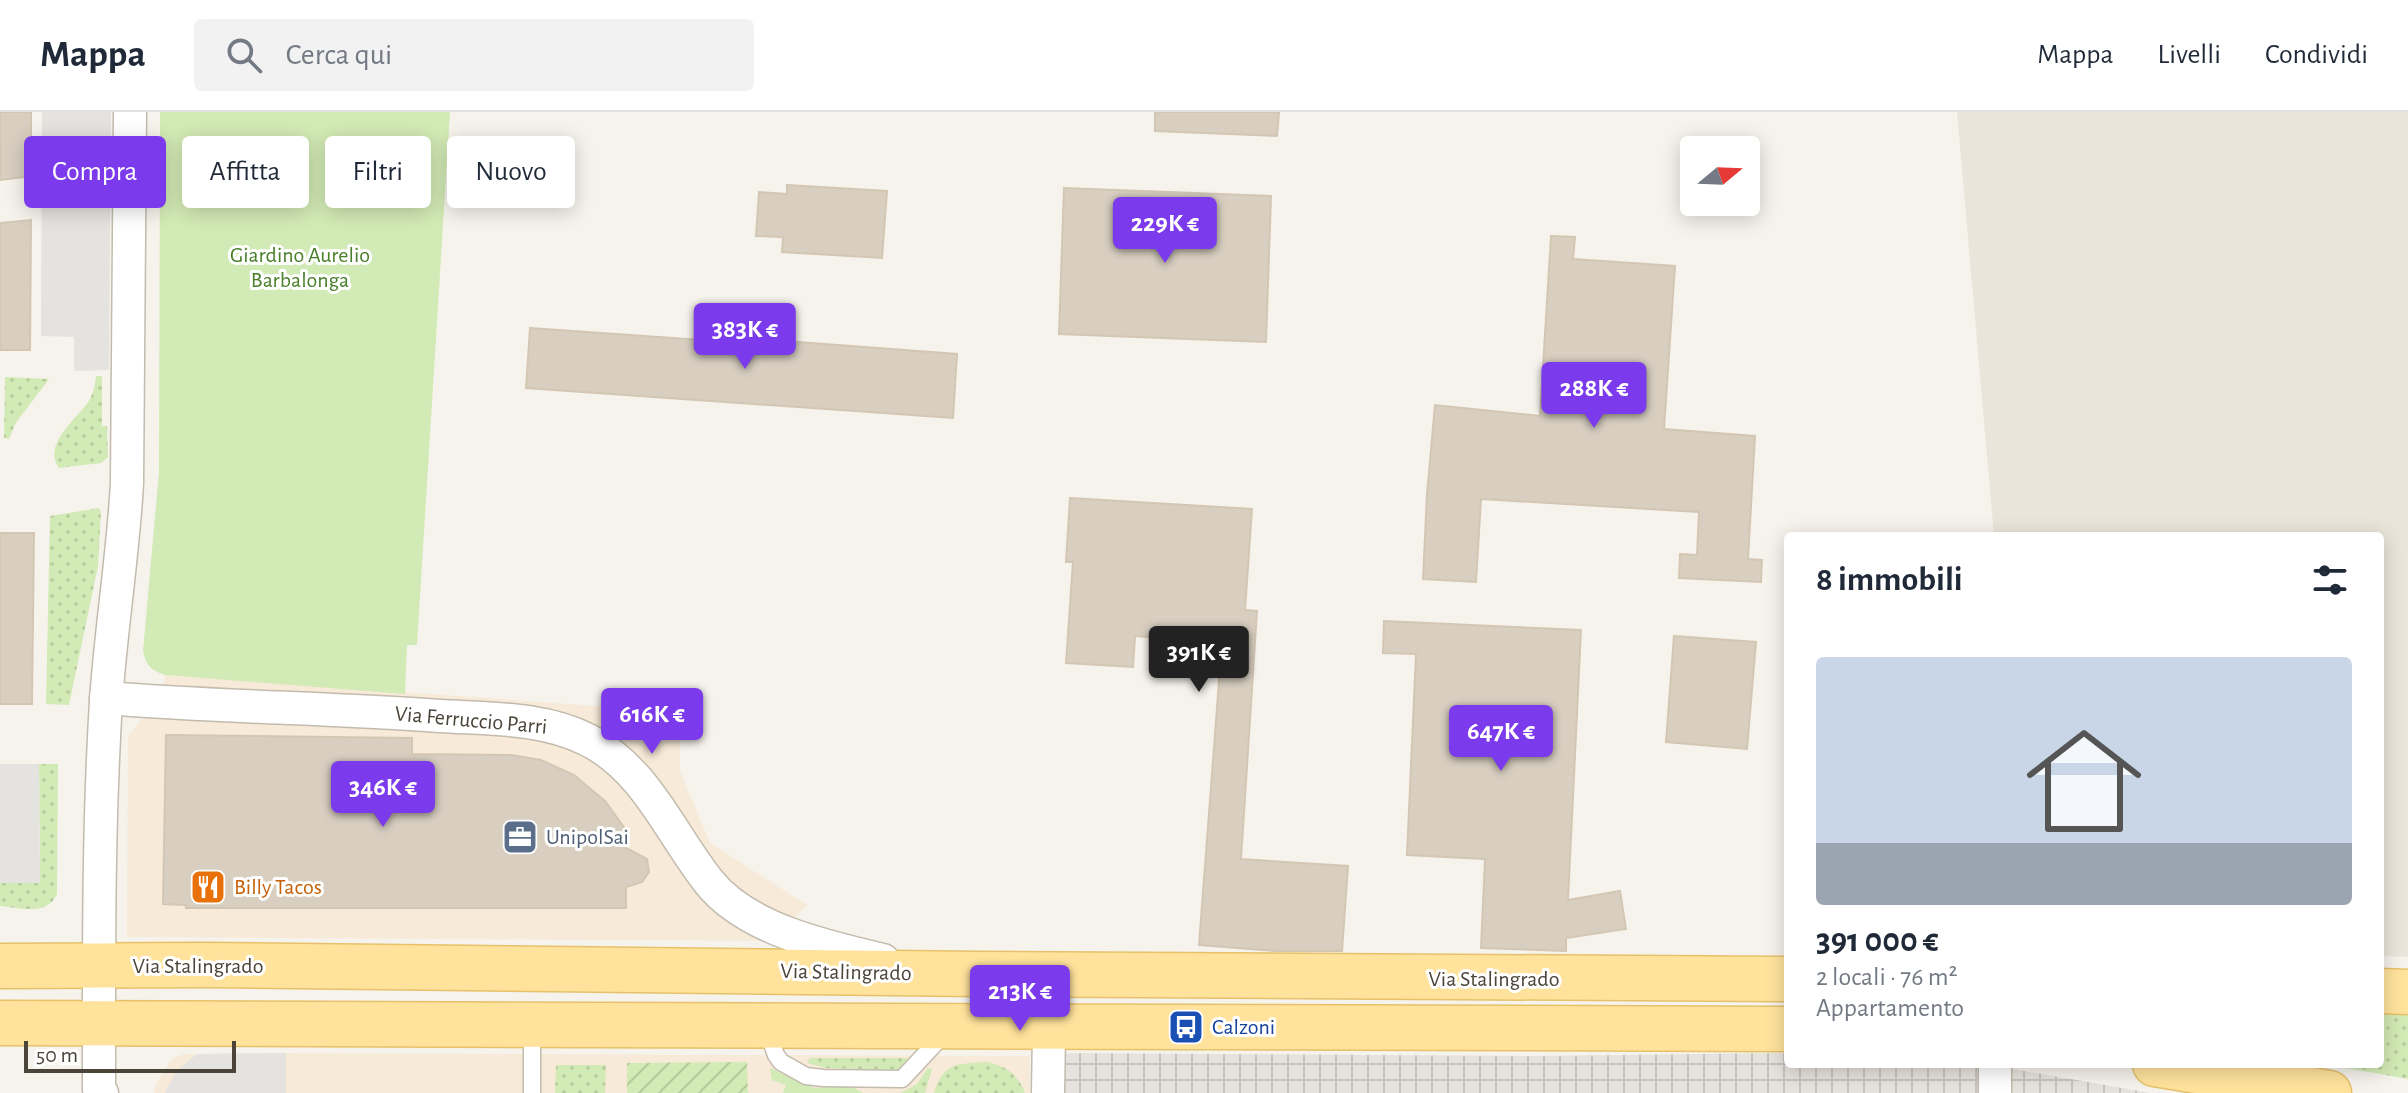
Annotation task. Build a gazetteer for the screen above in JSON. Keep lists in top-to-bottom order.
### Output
{
  "streets": {
    "main road": ["Via Stalingrado"],
    "street": ["Via Ferruccio Parri"]
  },
  "crossings": [
    ["Via Ferruccio Parri", "Via Stalingrado"]
  ],
  "parks": ["Giardino Aurelio Barbalonga"],
  "places": {
    "office": ["UnipolSai"],
    "restaurant": ["Billy Tacos"],
    "bus stop": ["Calzoni"]
  },
  "scale_bar": "50 m",
  "north": "right",
  "page": {
    "header": "Mappa",
    "search": "Cerca qui",
    "nav": ["Mappa", "Livelli", "Condividi"],
    "chip": [
      "Compra",
      "Affitta",
      "Filtri",
      "Nuovo"
    ],
    "price": [
      "229K €",
      "383K €",
      "288K €",
      "391K €",
      "616K €",
      "647K €",
      "346K €",
      "213K €"
    ],
    "heading": "8 immobili",
    "list": [
      {
        "name": "391 000 €",
        "note": "2 locali · 76 m² · Appartamento"
      }
    ],
    "scale": "50 m"
  }
}
